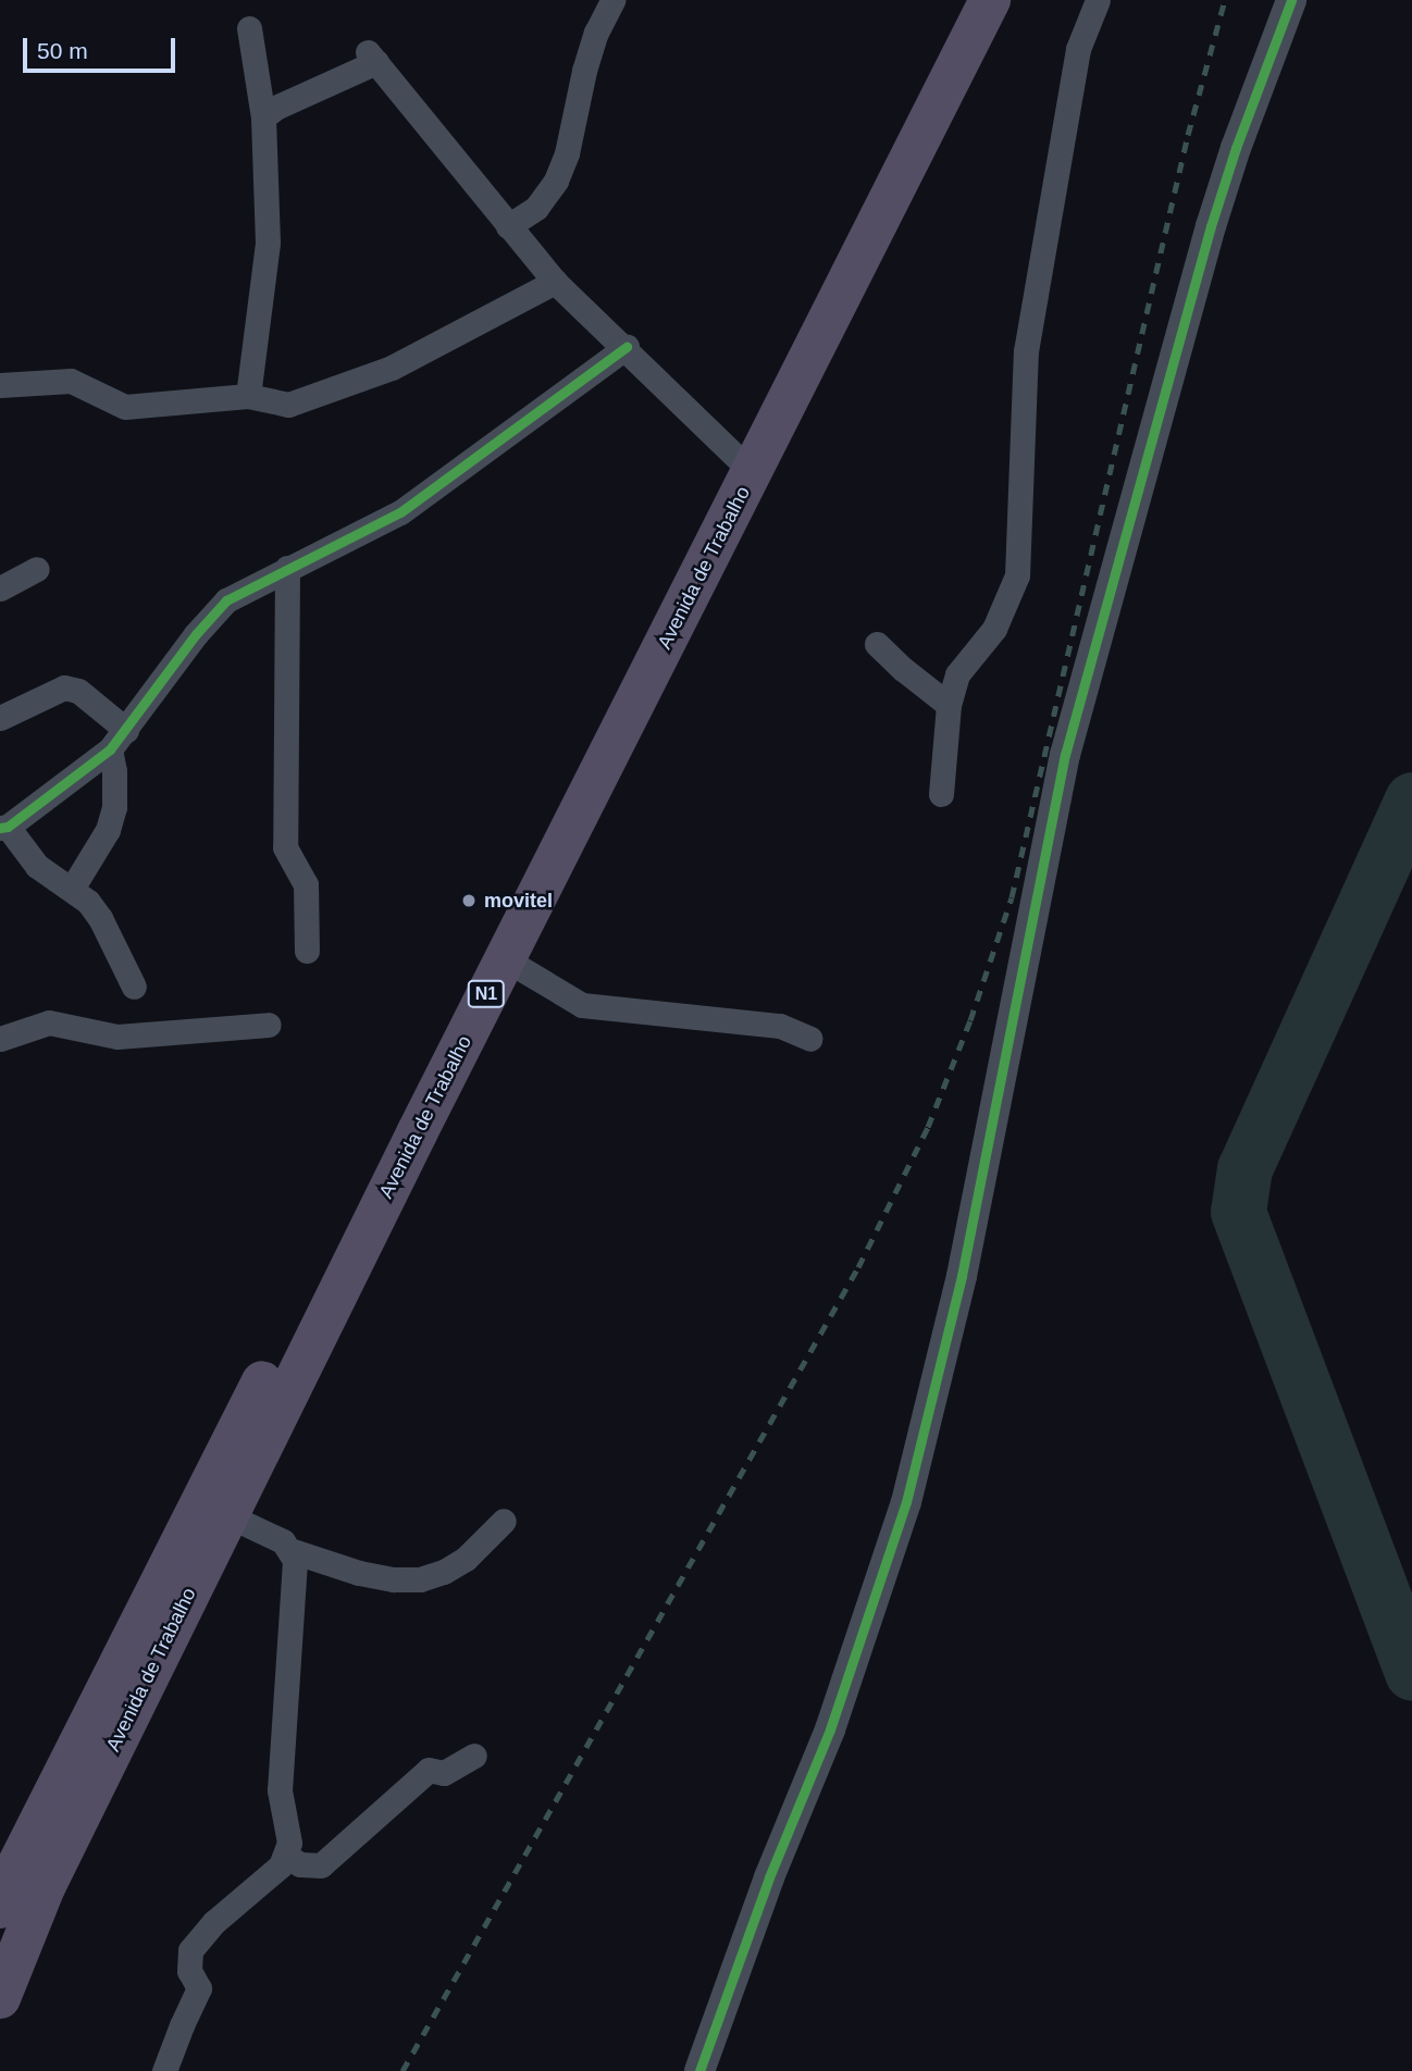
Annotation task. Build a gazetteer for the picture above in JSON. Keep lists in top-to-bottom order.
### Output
{
  "streets": {
    "highway": ["Avenida de Trabalho", "N1"]
  },
  "places": ["movitel"],
  "scale_bar": "50 m"
}
